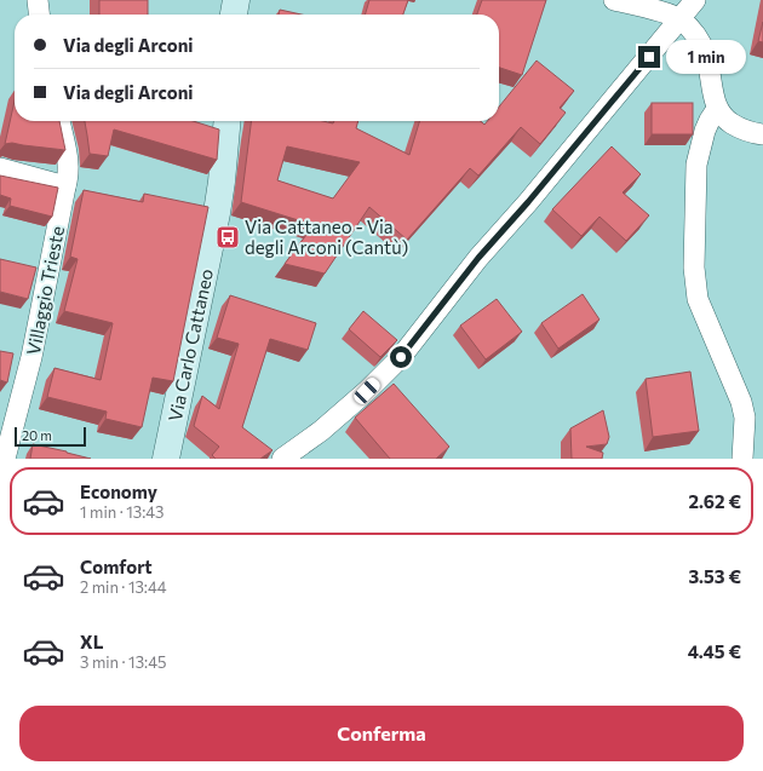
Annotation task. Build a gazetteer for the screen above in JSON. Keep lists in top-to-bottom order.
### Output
{
  "streets": {
    "street": ["Villaggio Trieste", "Via Carlo Cattaneo"]
  },
  "places": {
    "bus stop": ["Via Cattaneo - Via degli Arconi (Cantù)"]
  },
  "scale_bar": "20 m",
  "page": {
    "banner": ["Via degli Arconi", "Via degli Arconi"],
    "bubble": "1 min",
    "scale": "20 m",
    "list": [
      {
        "name": "Economy",
        "note": "1 min · 13:43",
        "value": "2.62 €"
      },
      {
        "name": "Comfort",
        "note": "2 min · 13:44",
        "value": "3.53 €"
      },
      {
        "name": "XL",
        "note": "3 min · 13:45",
        "value": "4.45 €"
      }
    ],
    "buttons": "Conferma"
  }
}
